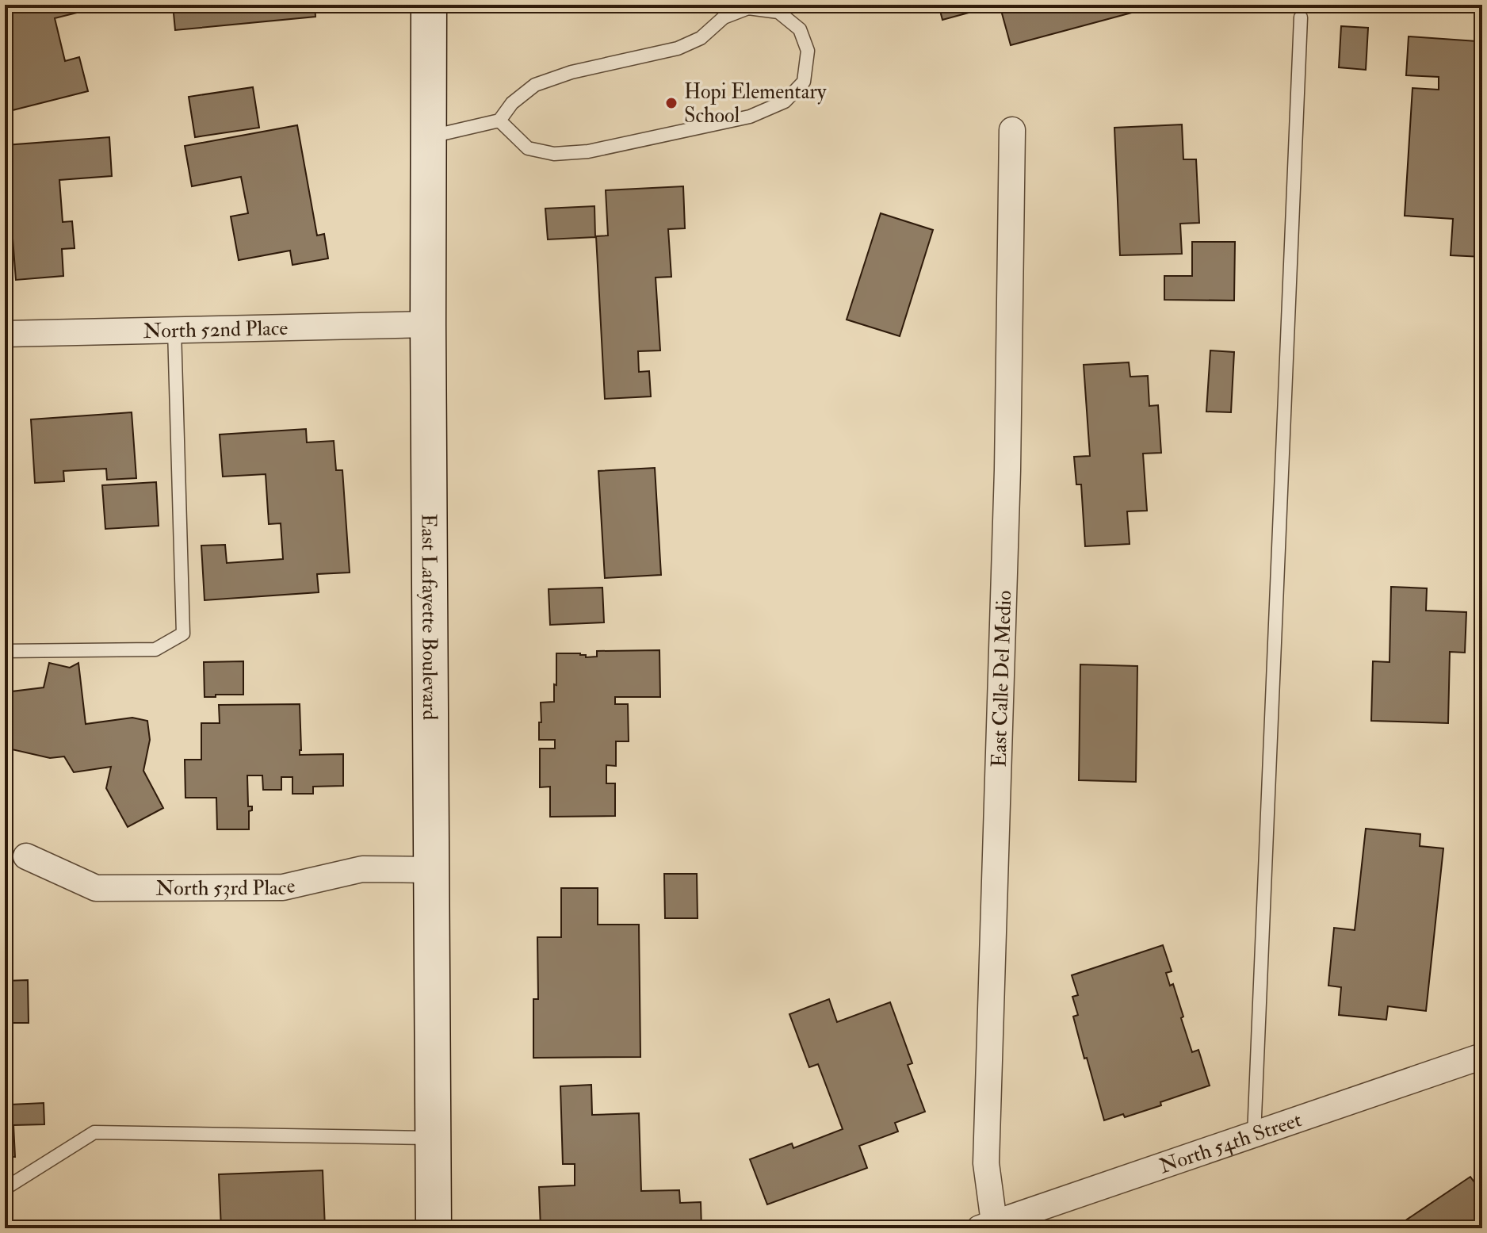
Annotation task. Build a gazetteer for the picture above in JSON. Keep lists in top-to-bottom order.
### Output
{
  "streets": {
    "street": [
      "North 52nd Place",
      "East Lafayette Boulevard",
      "East Calle Del Medio",
      "North 53rd Place",
      "North 54th Street"
    ]
  },
  "crossings": [
    ["North 52nd Place", "East Lafayette Boulevard"],
    ["East Lafayette Boulevard", "North 53rd Place"],
    ["East Calle Del Medio", "North 54th Street"]
  ],
  "places": ["Hopi Elementary School"]
}
